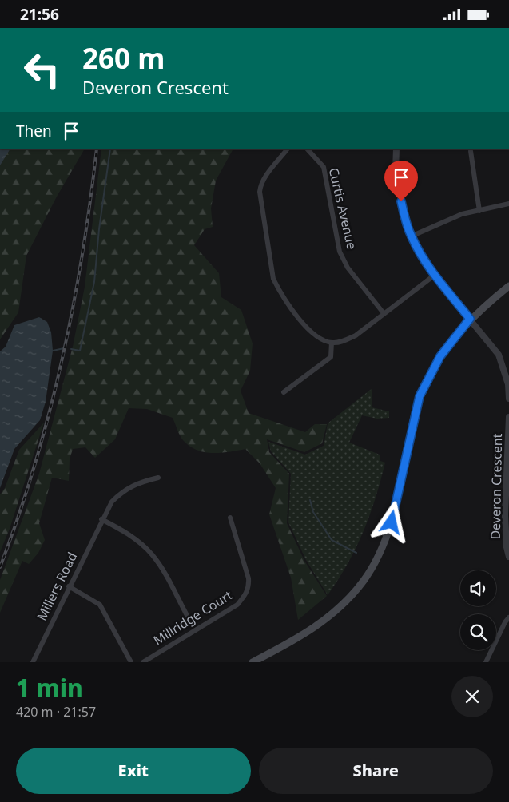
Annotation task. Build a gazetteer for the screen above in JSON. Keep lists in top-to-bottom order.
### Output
{
  "streets": {
    "street": [
      "Curtis Avenue",
      "Deveron Crescent",
      "Millers Road",
      "Millridge Court"
    ]
  },
  "page": {
    "status": "21:56",
    "turn": ["260 m", "Deveron Crescent"],
    "then": "Then",
    "heading": ["1 min", "420 m · 21:57"],
    "buttons": ["Exit", "Share"]
  }
}
